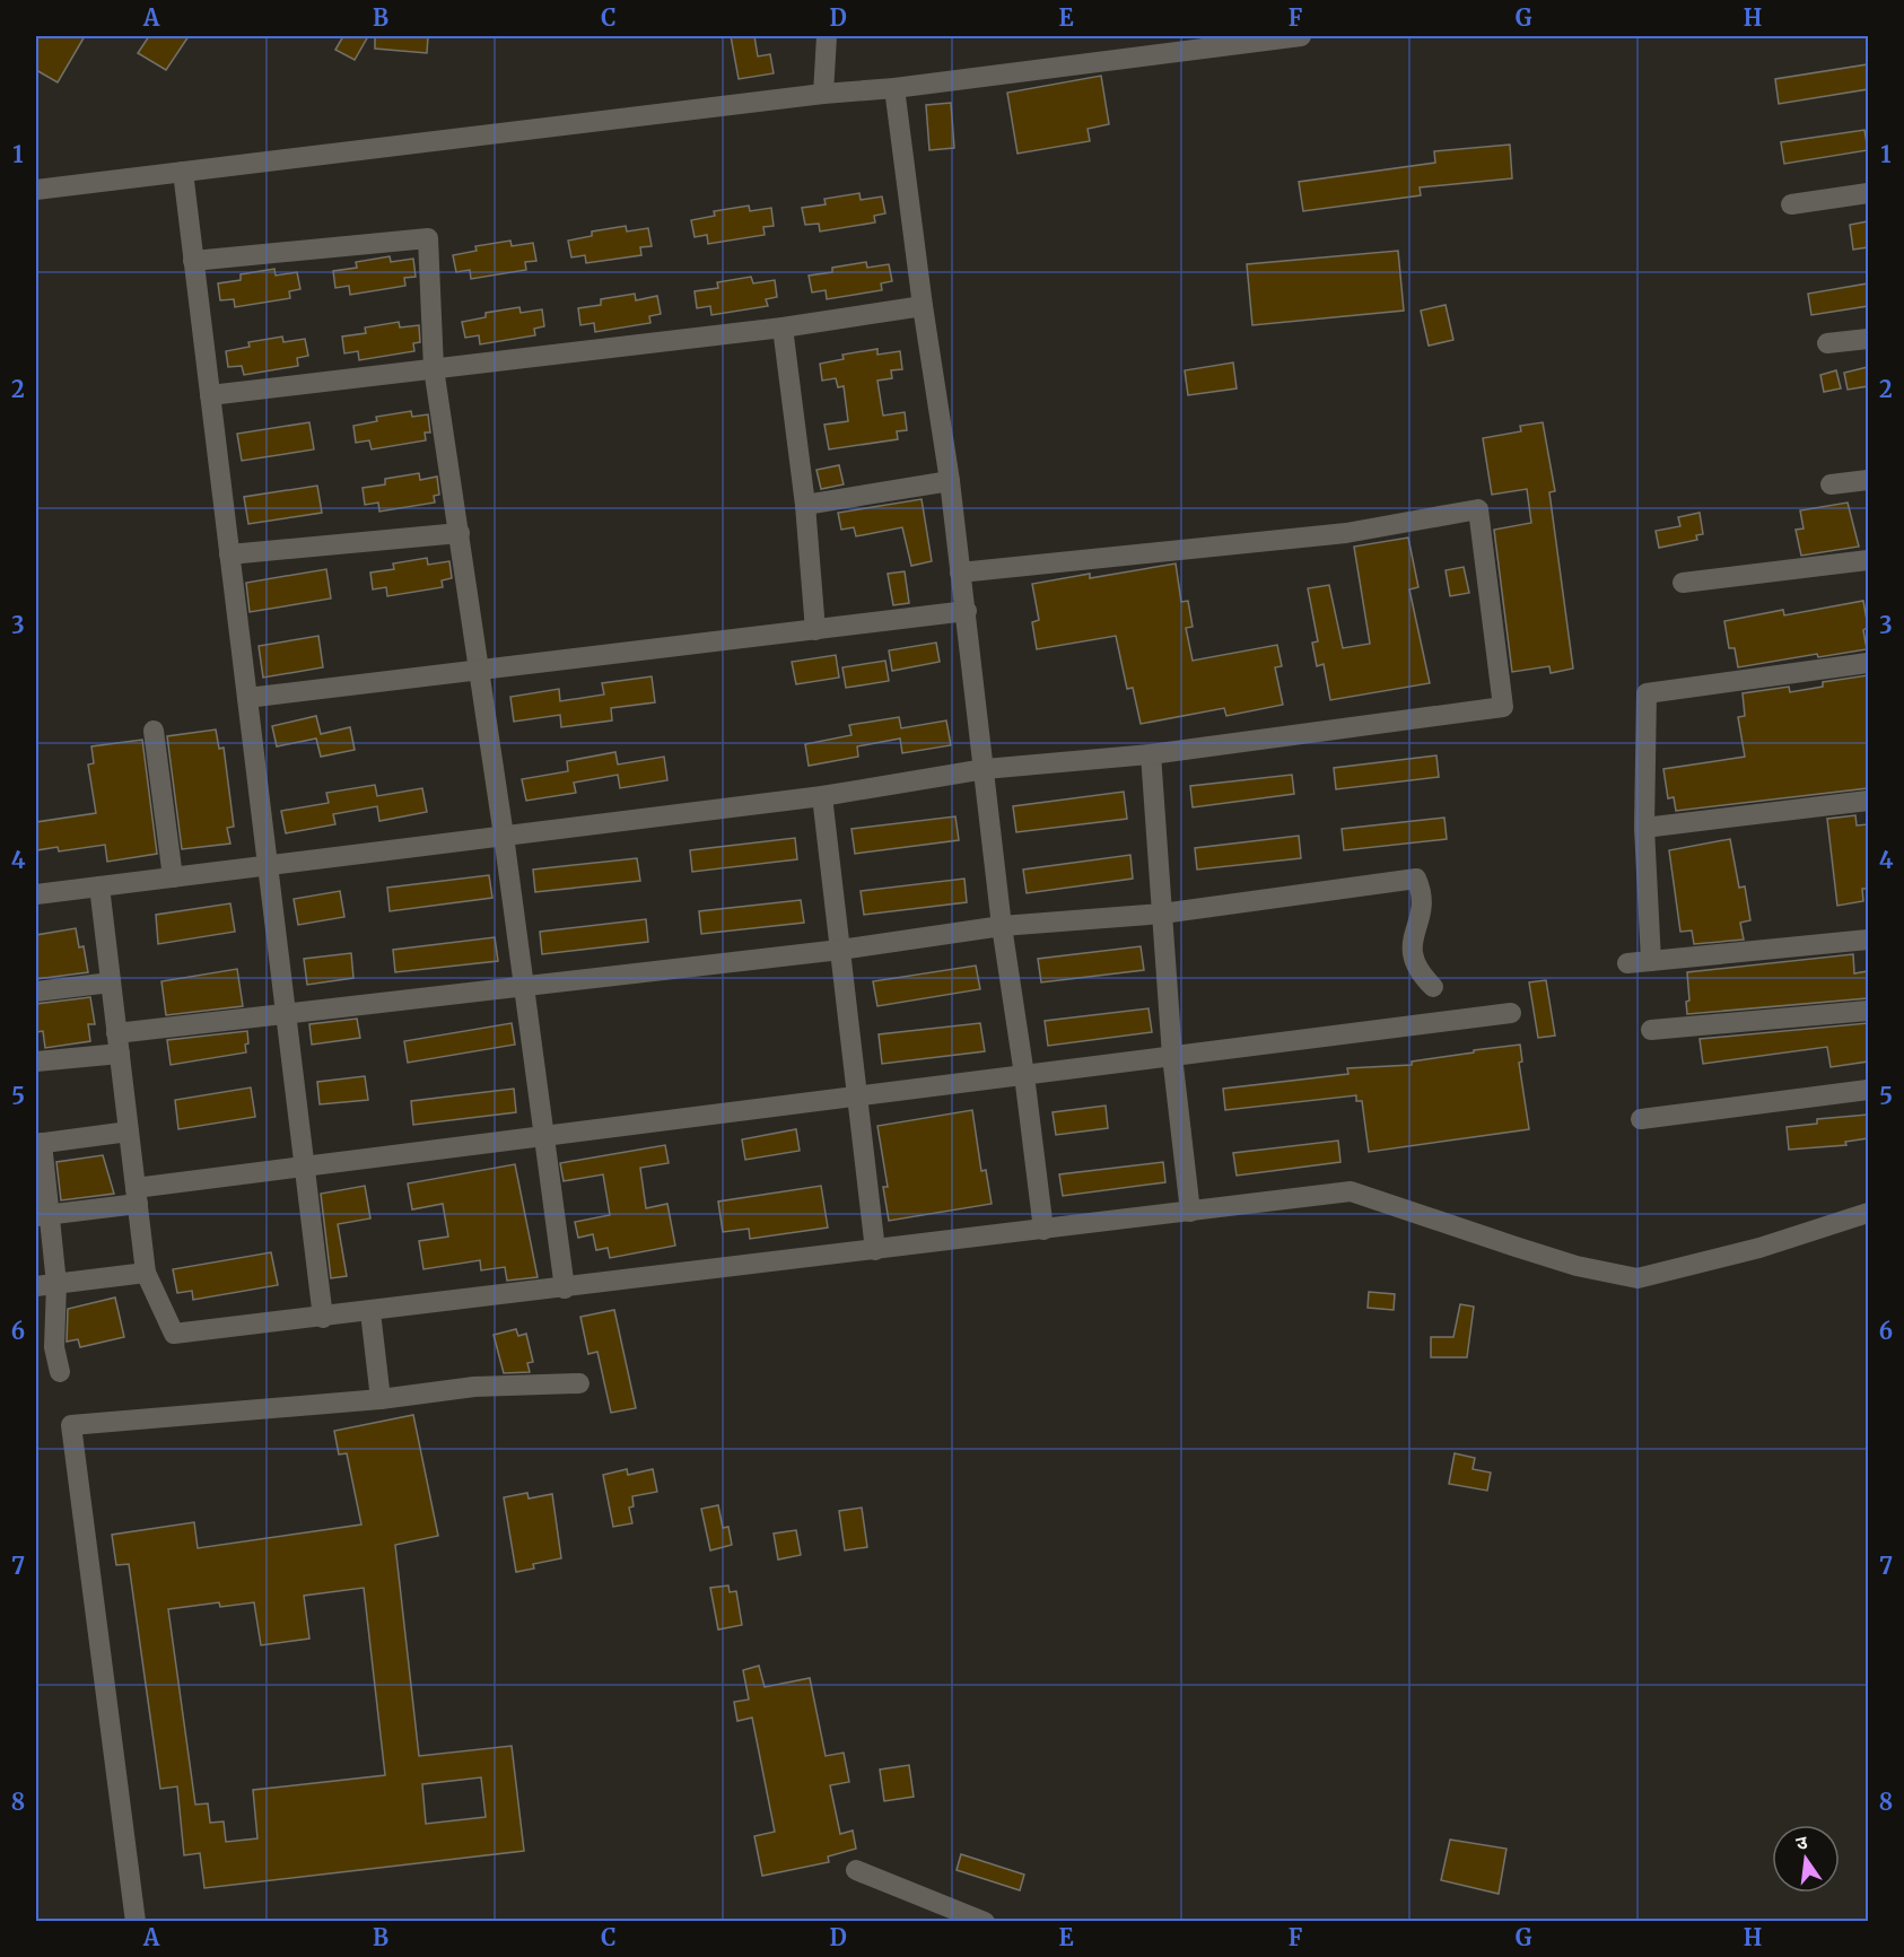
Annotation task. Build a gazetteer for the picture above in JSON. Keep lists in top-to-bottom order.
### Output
{
  "north": "top",
  "grid": {
    "columns": [
      "A",
      "B",
      "C",
      "D",
      "E",
      "F",
      "G",
      "H"
    ],
    "rows": [
      "1",
      "2",
      "3",
      "4",
      "5",
      "6",
      "7",
      "8"
    ]
  }
}
